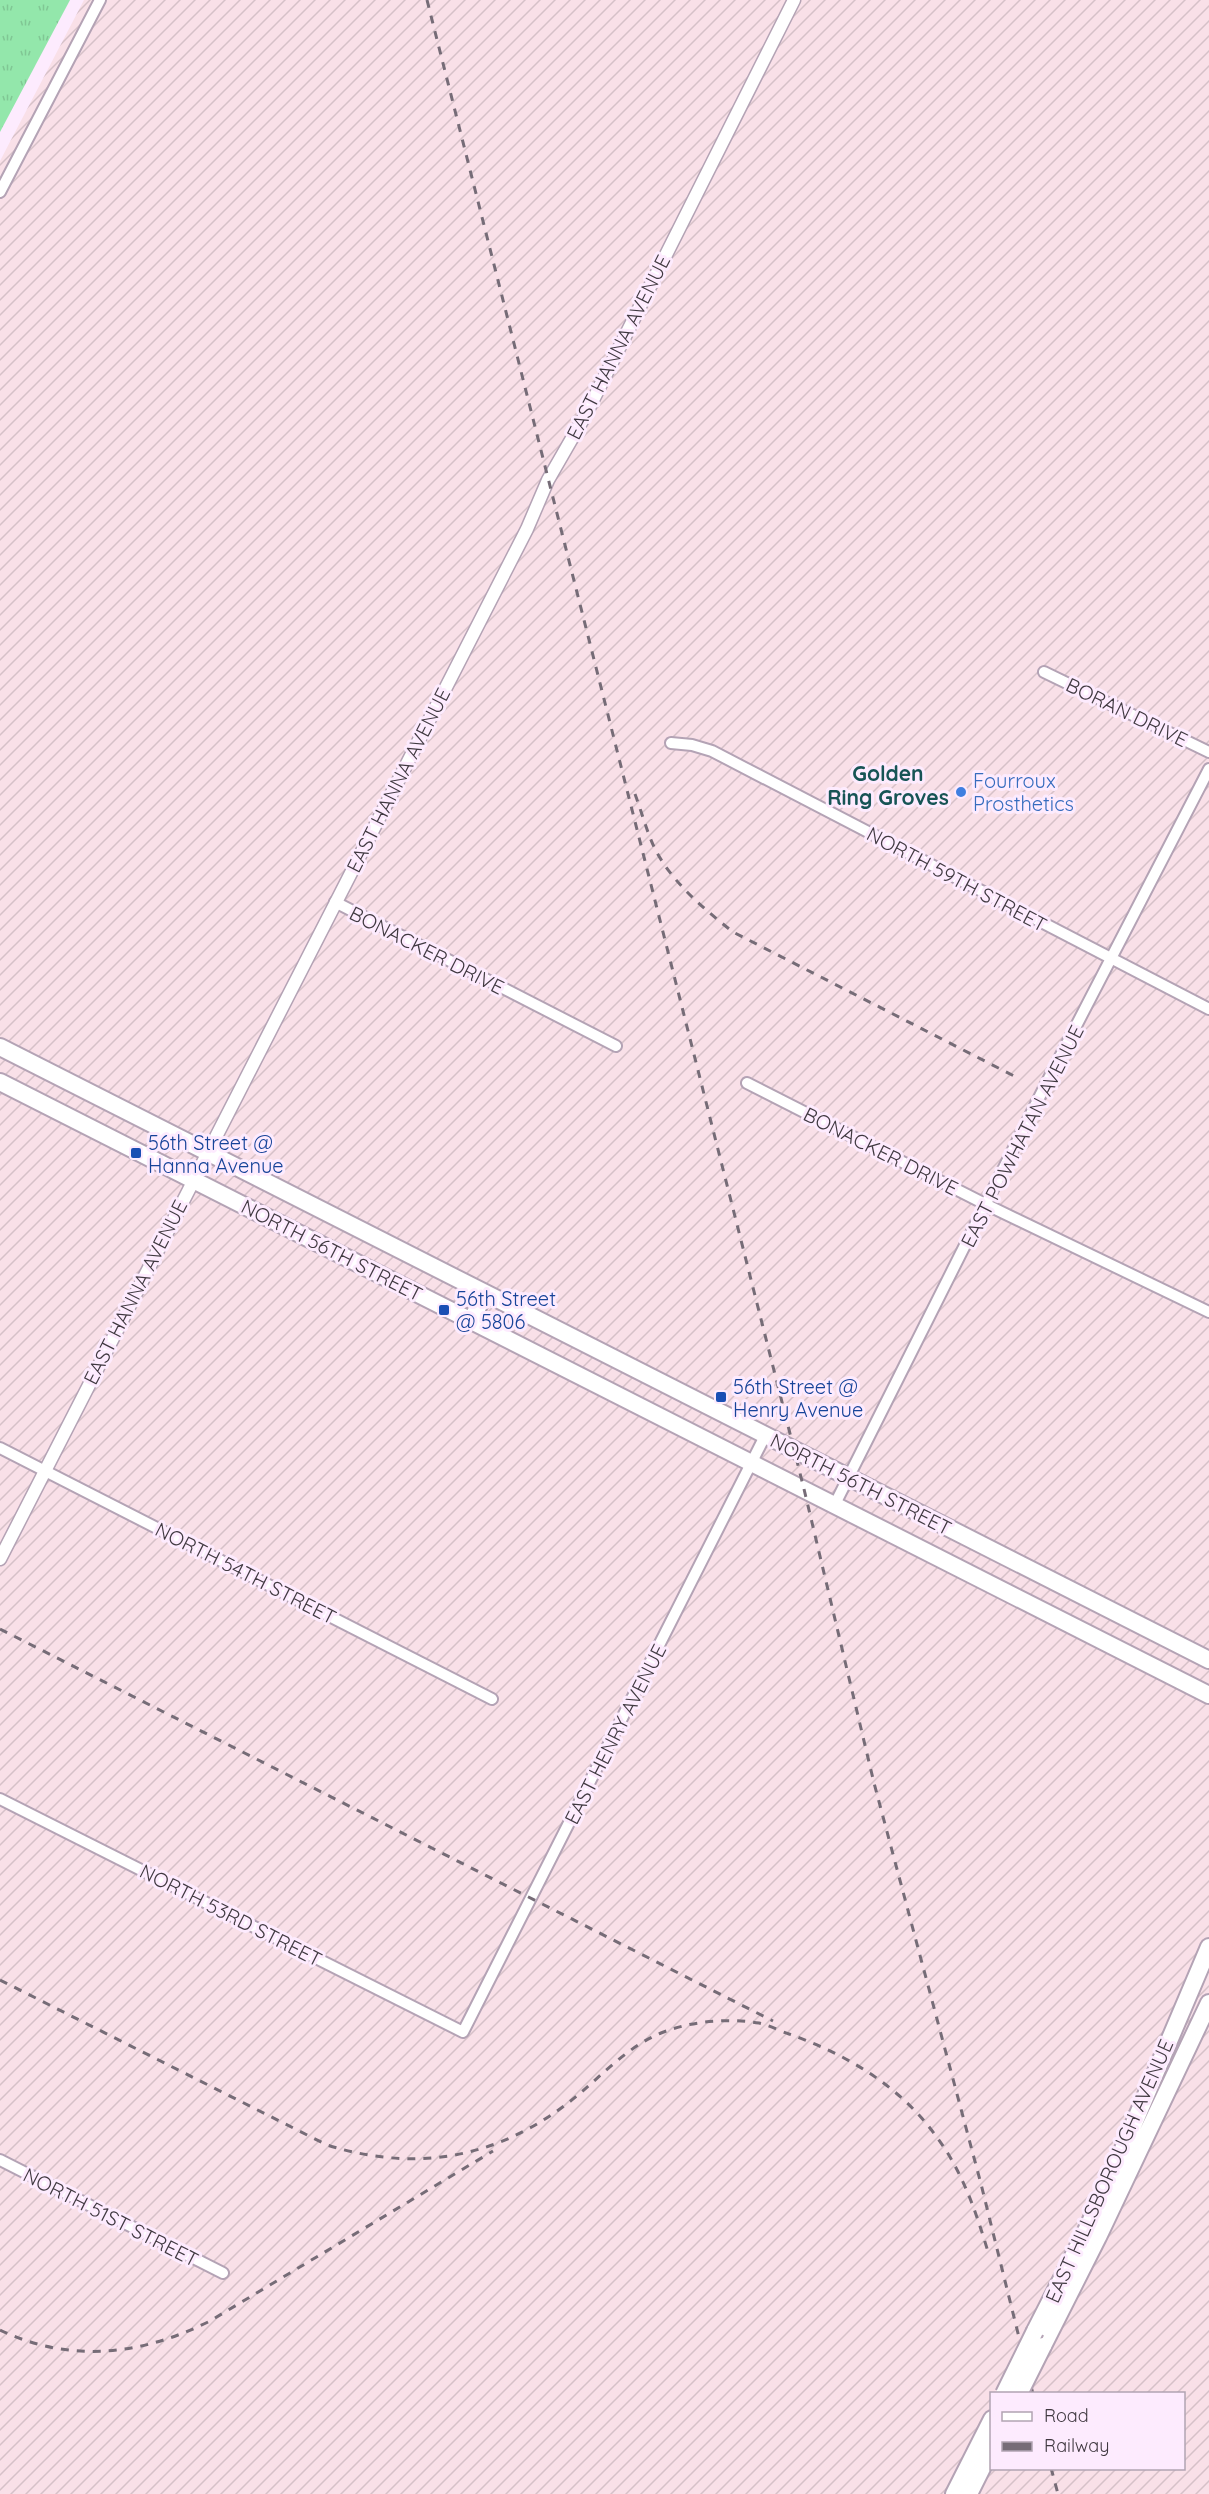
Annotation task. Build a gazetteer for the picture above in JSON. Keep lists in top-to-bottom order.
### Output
{
  "streets": {
    "main road": ["NORTH 56TH STREET", "EAST HILLSBOROUGH AVENUE"],
    "street": [
      "EAST HANNA AVENUE",
      "BORAN DRIVE",
      "NORTH 59TH STREET",
      "BONACKER DRIVE",
      "EAST POWHATAN AVENUE",
      "NORTH 54TH STREET",
      "EAST HENRY AVENUE",
      "NORTH 53RD STREET",
      "NORTH 51ST STREET"
    ]
  },
  "crossings": [
    ["EAST HANNA AVENUE", "BONACKER DRIVE"],
    ["EAST HANNA AVENUE", "NORTH 56TH STREET"],
    ["EAST HANNA AVENUE", "NORTH 54TH STREET"],
    ["NORTH 59TH STREET", "EAST POWHATAN AVENUE"],
    ["BONACKER DRIVE", "EAST POWHATAN AVENUE"],
    ["EAST POWHATAN AVENUE", "NORTH 56TH STREET"],
    ["NORTH 56TH STREET", "EAST HENRY AVENUE"],
    ["EAST HENRY AVENUE", "NORTH 53RD STREET"]
  ],
  "districts": ["Golden Ring Groves"],
  "places": {
    "other": ["Fourroux Prosthetics"],
    "transit": ["56th Street @ Hanna Avenue", "56th Street @ 5806", "56th Street @ Henry Avenue"]
  },
  "legend": ["Road", "Railway"]
}
